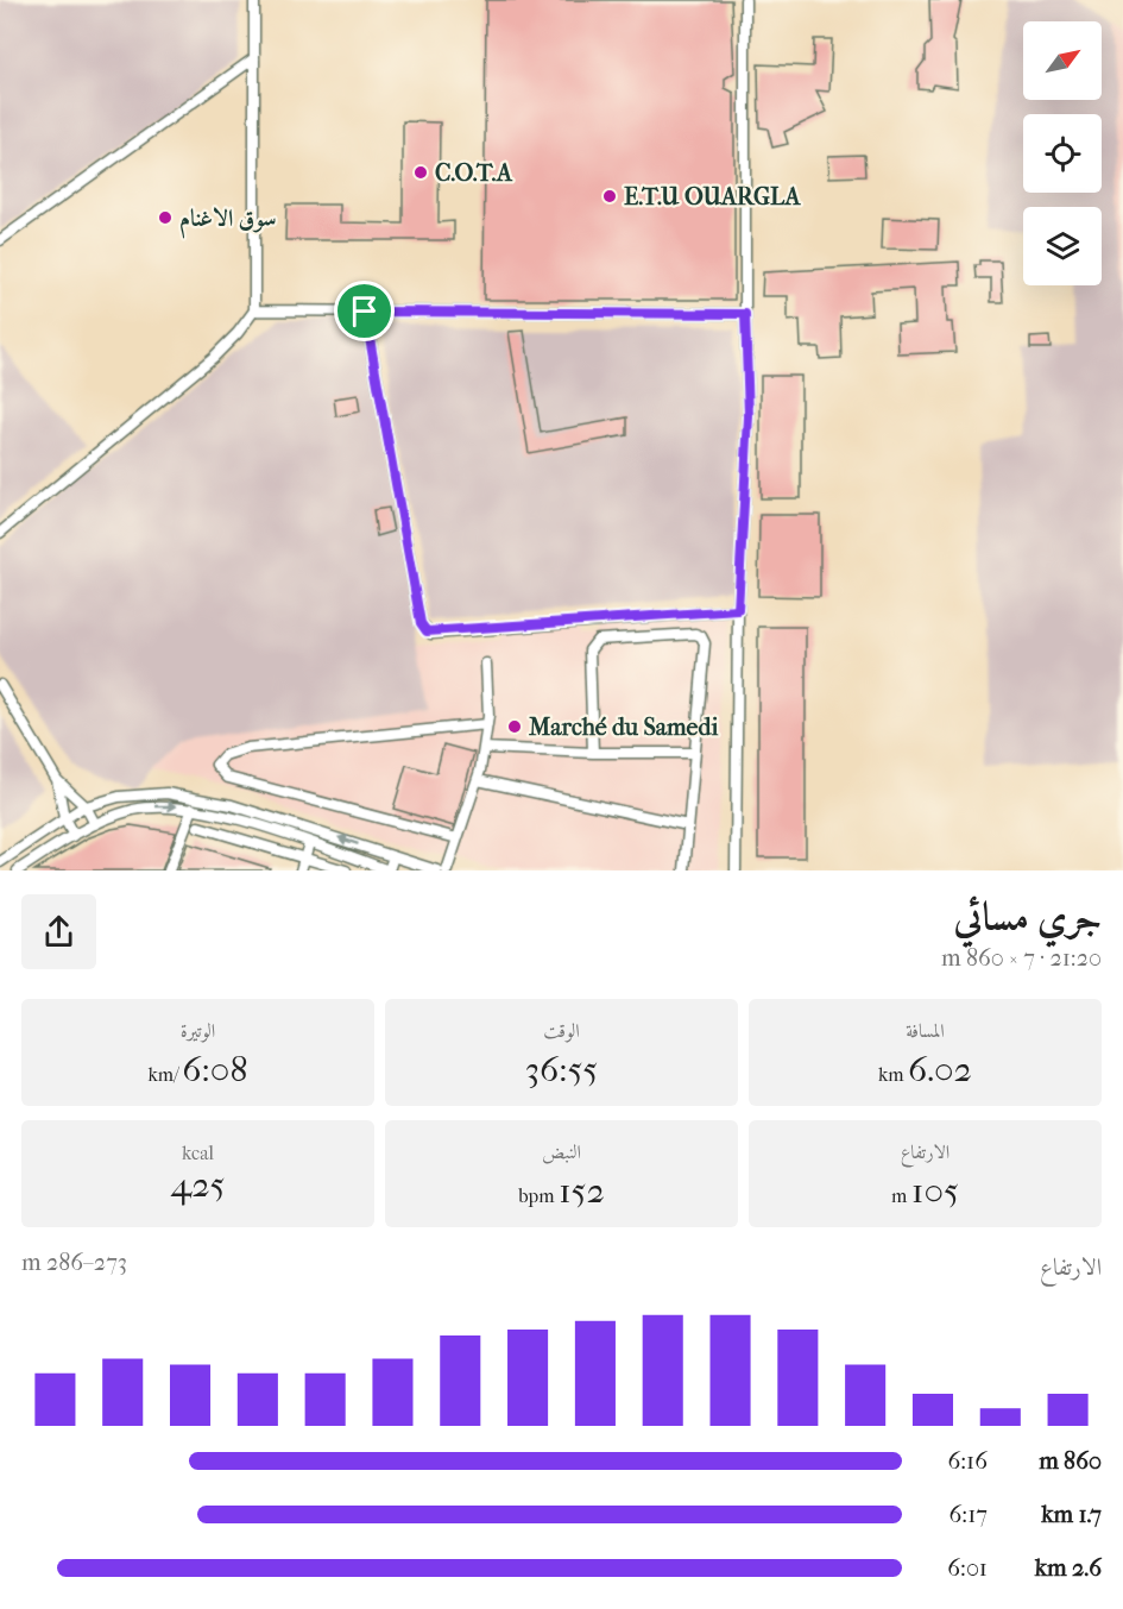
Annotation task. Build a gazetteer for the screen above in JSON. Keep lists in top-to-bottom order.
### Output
{
  "places": [
    "C.O.T.A",
    "E.T.U OUARGLA",
    "سوق الاغنام",
    "Marché du Samedi"
  ],
  "north": "top right",
  "page": {
    "heading": ["جري مسائي", "21:20 · 7 × 860 m"],
    "stats": [
      ["المسافة", "6.02 km"],
      ["الوقت", "36:55"],
      ["الوتيرة", "6:08 /km"],
      ["الارتفاع", "105 m"],
      ["النبض", "152 bpm"],
      ["kcal", "425"]
    ],
    "chart": ["الارتفاع", "273–286 m"],
    "list": [
      {
        "name": "860 m",
        "note": "6:16"
      },
      {
        "name": "1.7 km",
        "note": "6:17"
      },
      {
        "name": "2.6 km",
        "note": "6:01"
      }
    ]
  }
}
